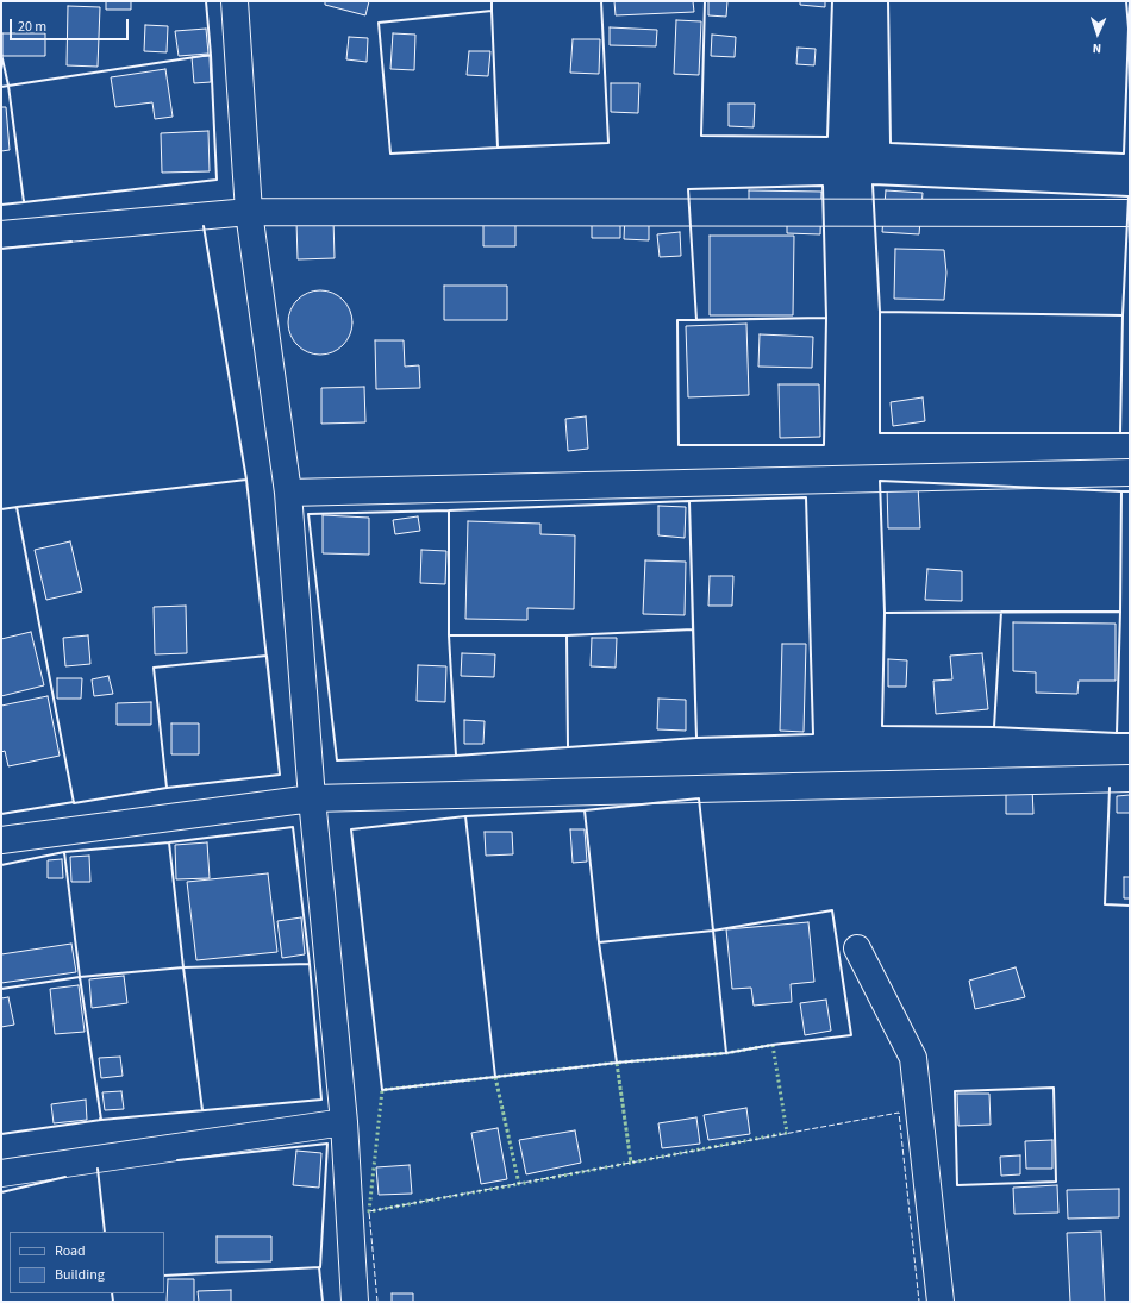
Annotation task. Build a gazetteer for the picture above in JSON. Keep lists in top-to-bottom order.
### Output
{
  "legend": ["Road", "Building"],
  "scale_bar": "20 m",
  "north": "bottom"
}
